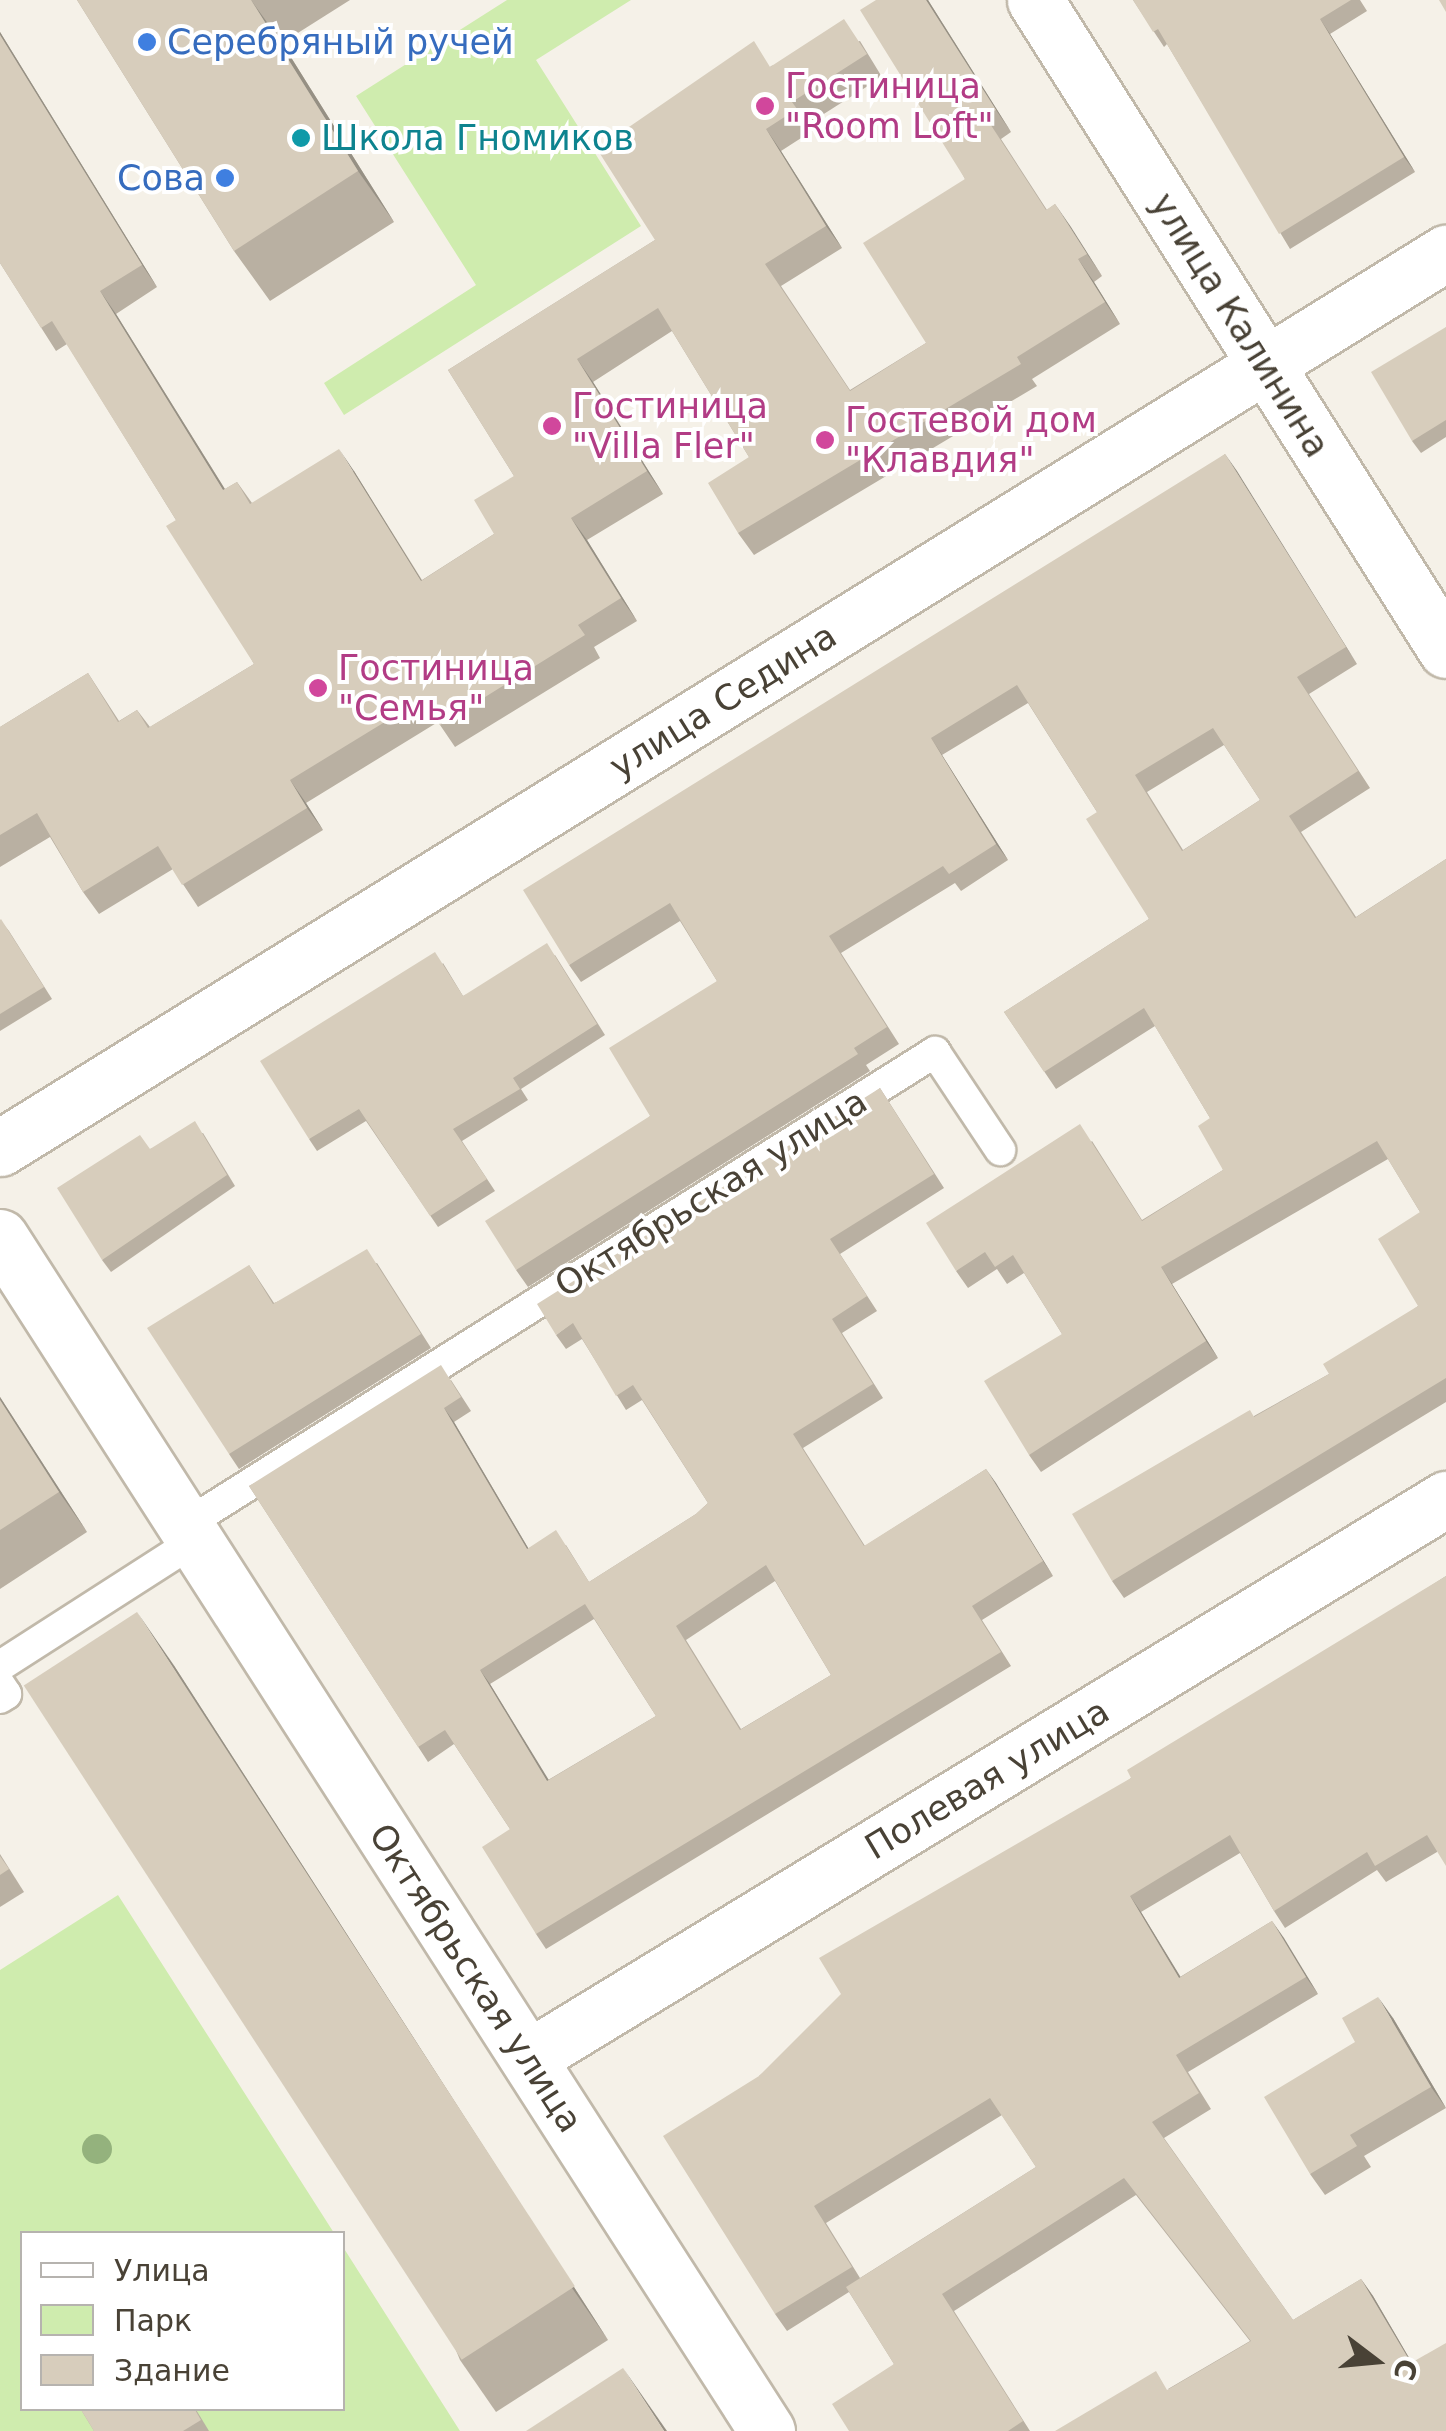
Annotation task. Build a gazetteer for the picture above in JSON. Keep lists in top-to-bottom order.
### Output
{
  "streets": {
    "street": [
      "улица Калинина",
      "улица Седина",
      "Октябрьская улица",
      "Полевая улица"
    ]
  },
  "crossings": [
    ["улица Калинина", "улица Седина"],
    ["Октябрьская улица", "Полевая улица"]
  ],
  "places": [
    "Серебряный ручей",
    "Гостиница \"Room Loft\"",
    "Школа Гномиков",
    "Сова",
    "Гостиница \"Villa Fler\"",
    "Гостевой дом \"Клавдия\"",
    "Гостиница \"Семья\""
  ],
  "legend": ["Улица", "Парк", "Здание"],
  "north": "right"
}
